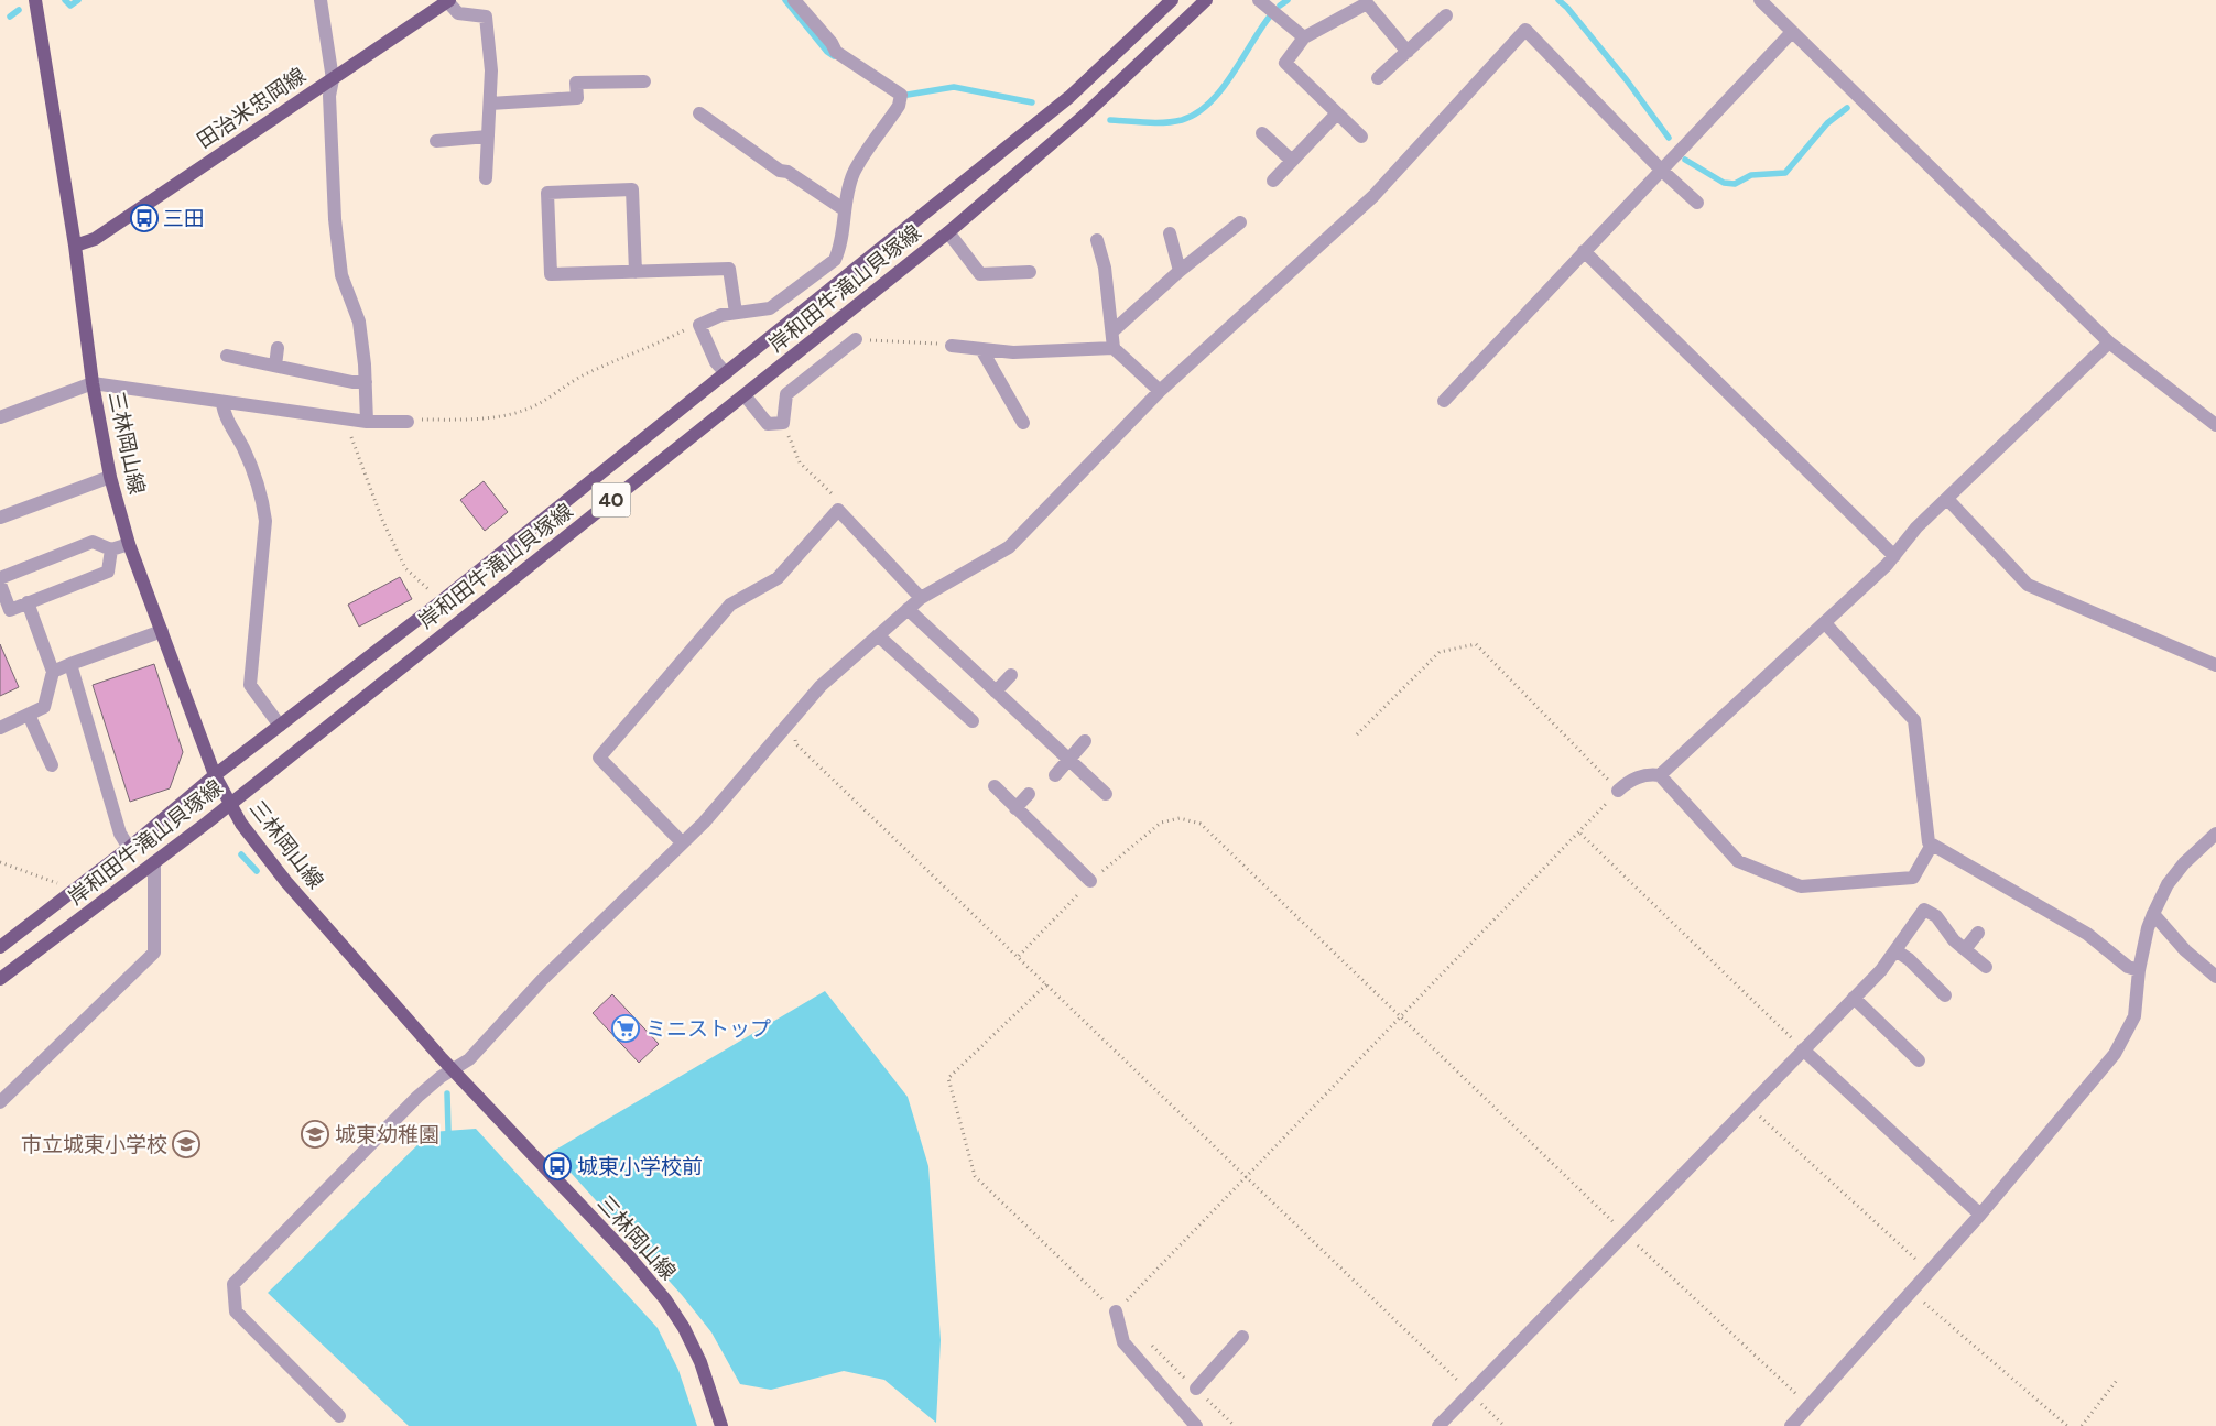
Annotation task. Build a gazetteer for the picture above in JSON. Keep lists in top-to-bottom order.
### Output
{
  "streets": {
    "main road": [
      "田治米忠岡線",
      "岸和田牛滝山貝塚線",
      "三林岡山線",
      "40"
    ]
  },
  "crossings": [
    ["田治米忠岡線", "三林岡山線"],
    ["岸和田牛滝山貝塚線", "三林岡山線"]
  ],
  "places": {
    "bus stop": ["三田", "城東小学校前"],
    "supermarket": ["ミニストップ"],
    "school or university": ["城東幼稚園", "市立城東小学校"]
  }
}
